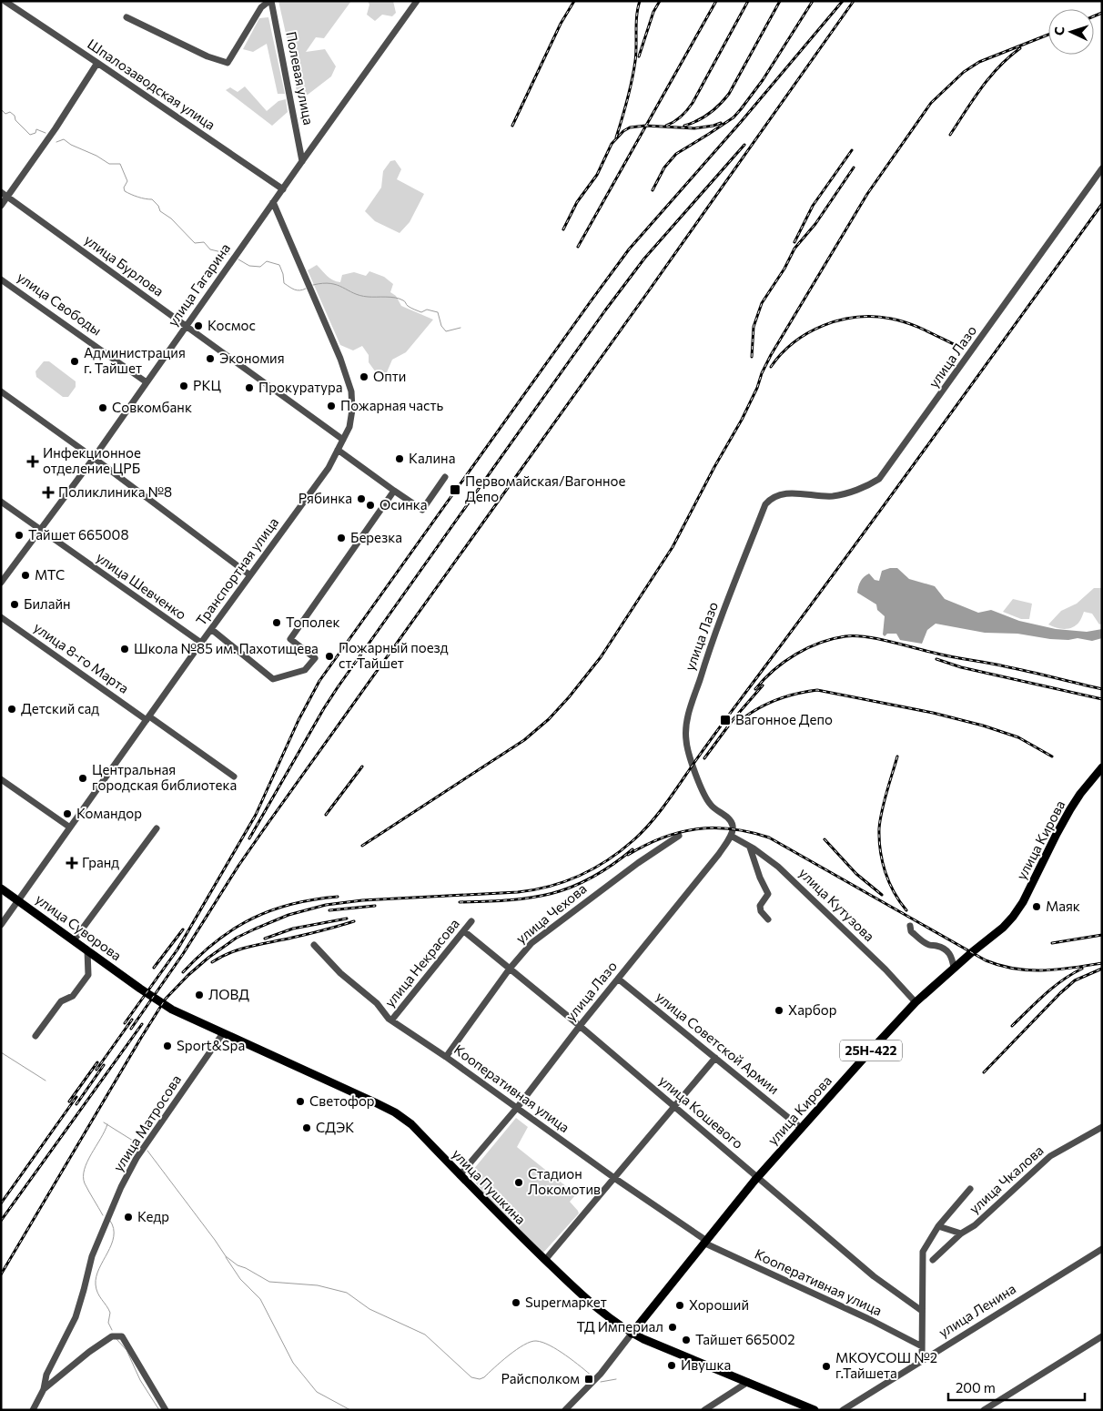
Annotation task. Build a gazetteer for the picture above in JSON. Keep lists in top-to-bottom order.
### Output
{
  "streets": {
    "main road": [
      "улица Кирова",
      "улица Суворова",
      "25Н-422",
      "улица Пушкина"
    ],
    "street": [
      "Полевая улица",
      "Шпалозаводская улица",
      "улица Бурлова",
      "улица Гагарина",
      "улица Свободы",
      "улица Лазо",
      "Транспортная улица",
      "улица Шевченко",
      "улица 8-го Марта",
      "улица Кутузова",
      "улица Чехова",
      "улица Некрасова",
      "улица Советской Армии",
      "Кооперативная улица",
      "улица Кошевого",
      "улица Матросова",
      "улица Чкалова",
      "улица Ленина"
    ]
  },
  "crossings": [
    ["Полевая улица", "улица Гагарина"],
    ["Шпалозаводская улица", "улица Гагарина"],
    ["улица Бурлова", "улица Гагарина"],
    ["улица Бурлова", "Транспортная улица"],
    ["улица Гагарина", "улица Свободы"],
    ["улица Гагарина", "Транспортная улица"],
    ["улица Гагарина", "улица Шевченко"],
    ["улица Лазо", "улица Кутузова"],
    ["улица Лазо", "улица Советской Армии"],
    ["улица Лазо", "Кооперативная улица"],
    ["улица Лазо", "улица Кошевого"],
    ["улица Лазо", "улица Пушкина"],
    ["Транспортная улица", "улица Шевченко"],
    ["Транспортная улица", "улица 8-го Марта"],
    ["Транспортная улица", "улица Суворова"],
    ["улица Кирова", "улица Кутузова"],
    ["улица Кирова", "улица Советской Армии"],
    ["улица Кирова", "Кооперативная улица"],
    ["улица Кирова", "улица Кошевого"],
    ["улица Кирова", "улица Пушкина"],
    ["улица Чехова", "Кооперативная улица"],
    ["улица Чехова", "улица Кошевого"],
    ["улица Суворова", "улица Пушкина"],
    ["улица Некрасова", "Кооперативная улица"],
    ["улица Некрасова", "улица Кошевого"],
    ["улица Матросова", "улица Пушкина"]
  ],
  "places": {
    "other": [
      "Космос",
      "Экономия",
      "Администрация г. Тайшет",
      "Опти",
      "РКЦ",
      "Прокуратура",
      "Пожарная часть",
      "Совкомбанк",
      "Калина",
      "Рябинка",
      "Осинка",
      "Тайшет 665008",
      "Березка",
      "МТС",
      "Билайн",
      "Тополек",
      "Школа №85 им. Пахотищева",
      "Пожарный поезд ст. Тайшет",
      "Детский сад",
      "Центральная городская библиотека",
      "Командор",
      "Маяк",
      "ЛОВД",
      "Харбор",
      "Sport&Spa",
      "Светофор",
      "СДЭК",
      "Стадион Локомотив",
      "Кедр",
      "Superмаркет",
      "Хороший",
      "ТД Империал",
      "Тайшет 665002",
      "Ивушка",
      "МКОУСОШ №2 г.Тайшета"
    ],
    "health": ["Инфекционное отделение ЦРБ", "Поликлиника №8", "Гранд"],
    "transit": ["Первомайская/Вагонное Депо", "Вагонное Депо", "Райсполком"]
  },
  "scale_bar": "200 m",
  "north": "left"
}
